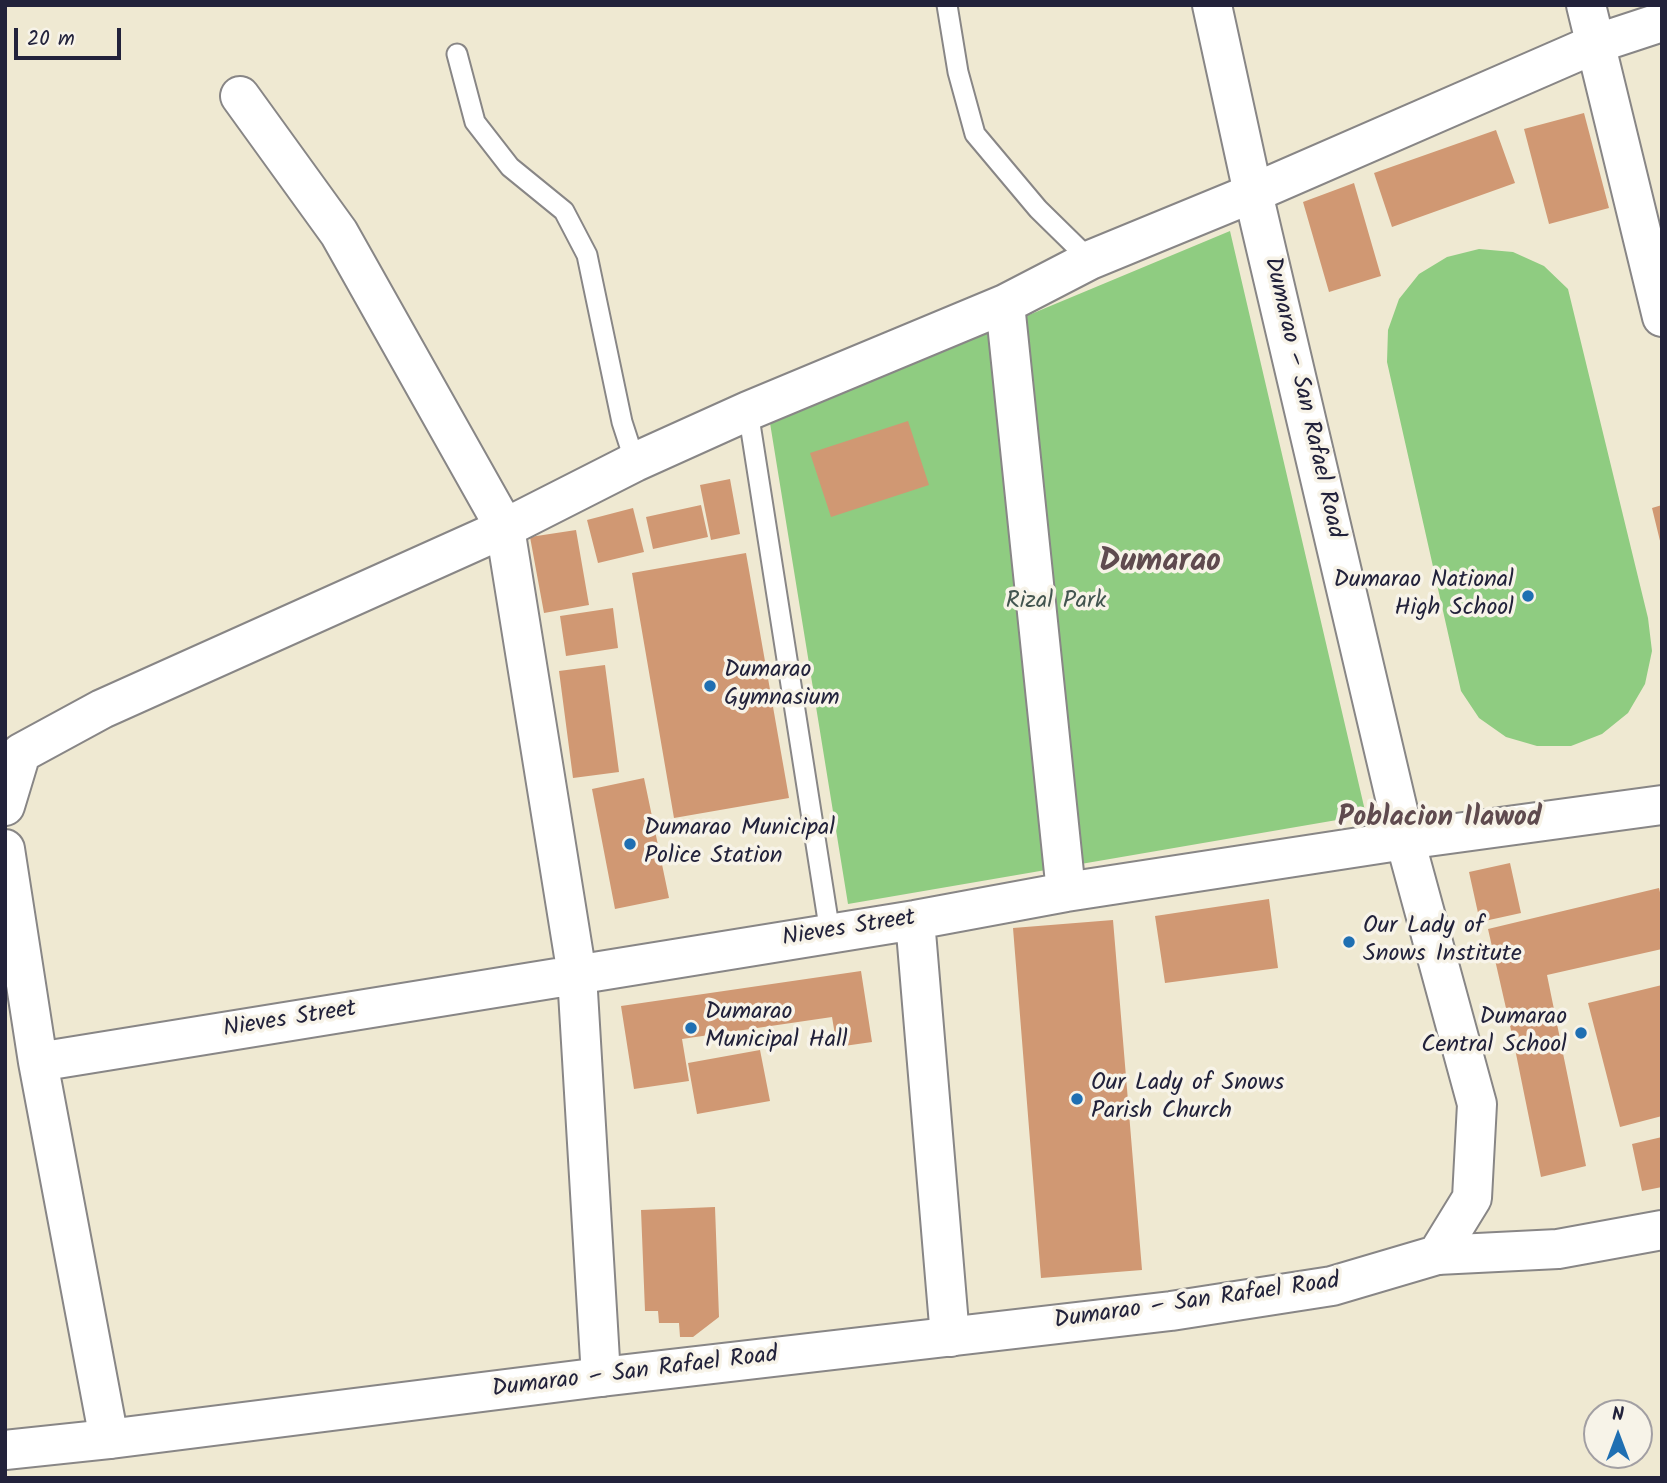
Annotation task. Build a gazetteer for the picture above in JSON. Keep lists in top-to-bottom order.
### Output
{
  "streets": {
    "street": ["Dumarao – San Rafael Road", "Nieves Street"]
  },
  "crossings": [
    ["Dumarao – San Rafael Road", "Nieves Street"]
  ],
  "districts": ["Dumarao", "Poblacion Ilawod"],
  "parks": ["Rizal Park"],
  "places": [
    "Dumarao National High School",
    "Dumarao Gymnasium",
    "Dumarao Municipal Police Station",
    "Our Lady of Snows Institute",
    "Dumarao Municipal Hall",
    "Dumarao Central School",
    "Our Lady of Snows Parish Church"
  ],
  "scale_bar": "20 m",
  "north": "top"
}
